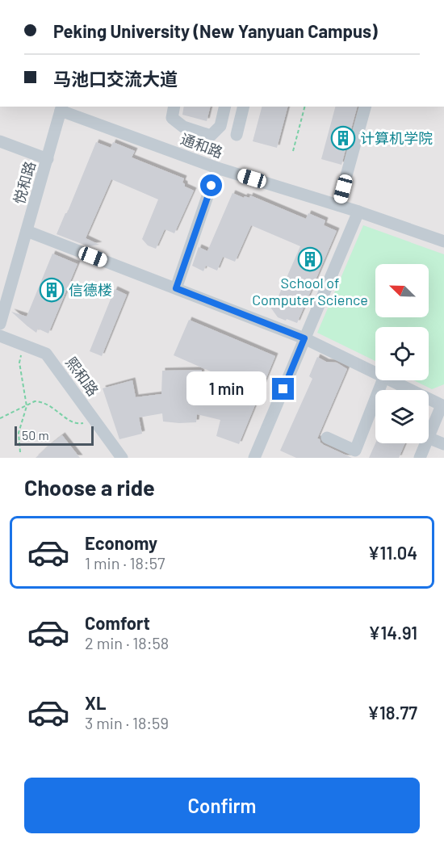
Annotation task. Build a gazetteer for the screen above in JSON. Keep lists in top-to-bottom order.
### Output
{
  "streets": {
    "street": ["通和路", "悦和路", "熙和路"]
  },
  "crossings": [
    ["通和路", "悦和路"]
  ],
  "places": {
    "building": ["计算机学院", "School of Computer Science", "信德楼"]
  },
  "scale_bar": "50 m",
  "north": "top left",
  "page": {
    "banner": ["Peking University (New Yanyuan Campus)", "马池口交流大道"],
    "bubble": "1 min",
    "scale": "50 m",
    "heading": "Choose a ride",
    "list": [
      {
        "name": "Economy",
        "note": "1 min · 18:57",
        "value": "¥11.04"
      },
      {
        "name": "Comfort",
        "note": "2 min · 18:58",
        "value": "¥14.91"
      },
      {
        "name": "XL",
        "note": "3 min · 18:59",
        "value": "¥18.77"
      }
    ],
    "buttons": "Confirm"
  }
}
